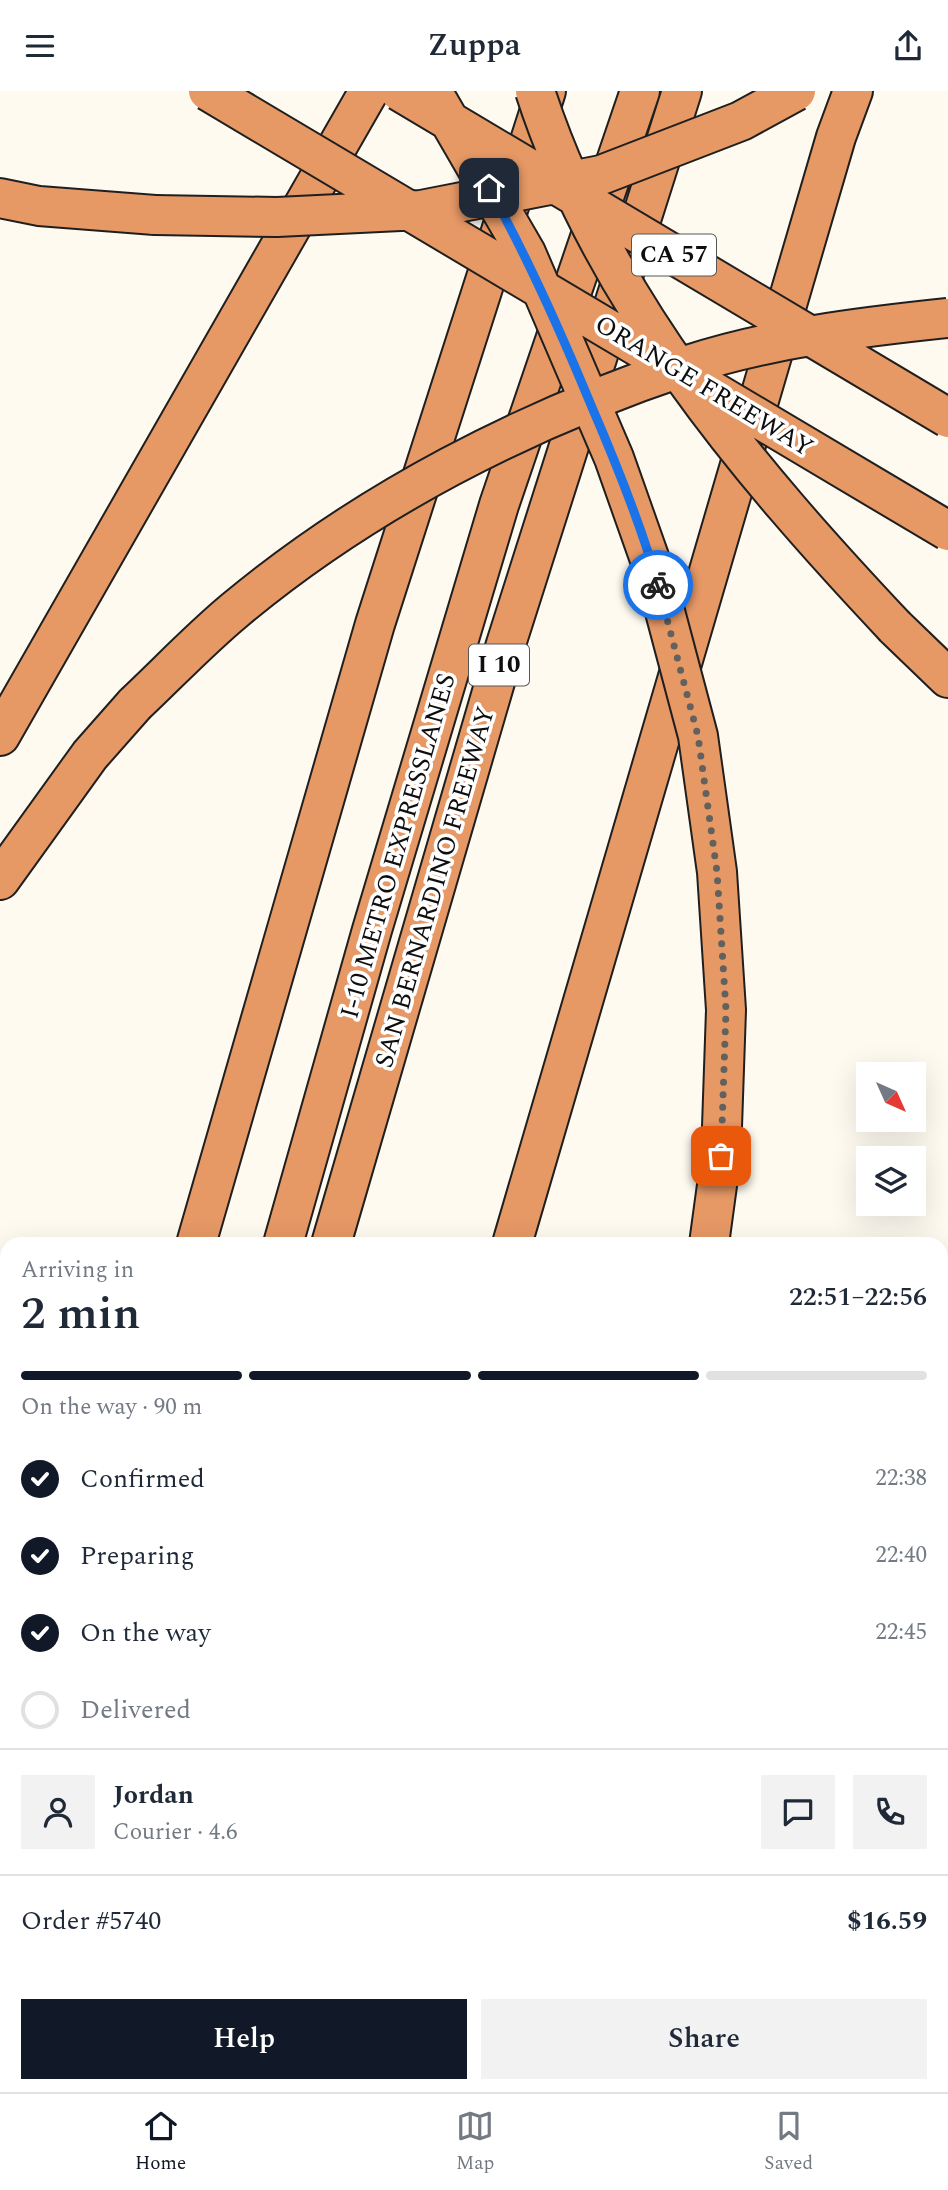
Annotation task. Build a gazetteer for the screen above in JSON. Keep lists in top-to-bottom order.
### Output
{
  "streets": {
    "highway": [
      "CA 57",
      "ORANGE FREEWAY",
      "I 10",
      "I-10 METRO EXPRESSLANES",
      "SAN BERNARDINO FREEWAY"
    ]
  },
  "north": "bottom right",
  "page": {
    "header": "Zuppa",
    "heading": ["2 min", "Arriving in", "22:51–22:56"],
    "panel": [
      "Jordan",
      "Courier · 4.6",
      "Order #5740",
      "$16.59"
    ],
    "bar": "On the way · 90 m",
    "list": [
      ["Confirmed", "22:38"],
      ["Preparing", "22:40"],
      ["On the way", "22:45"],
      "Delivered"
    ],
    "buttons": ["Help", "Share"],
    "tabs": ["Home", "Map", "Saved"]
  }
}
